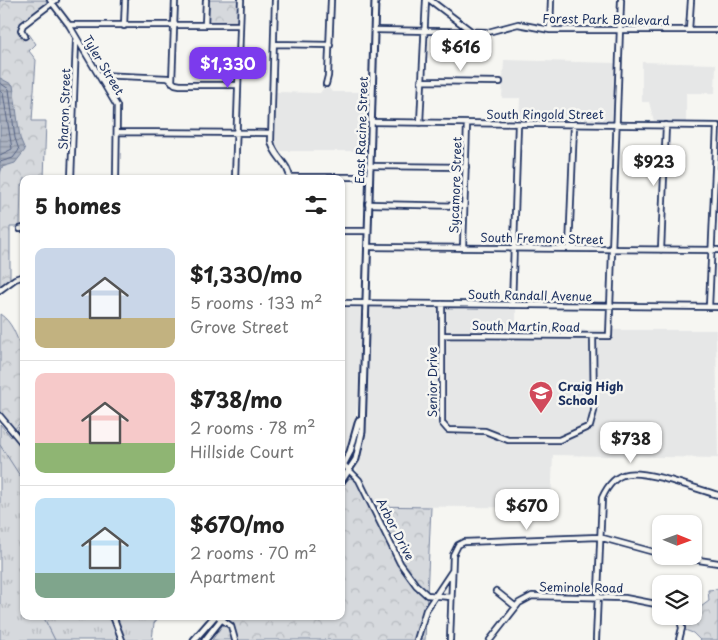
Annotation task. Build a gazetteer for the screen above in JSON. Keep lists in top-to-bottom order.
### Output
{
  "streets": {
    "main road": ["East Racine Street"],
    "street": [
      "Forest Park Boulevard",
      "Tyler Street",
      "Sharon Street",
      "South Ringold Street",
      "Sycamore Street",
      "South Fremont Street",
      "South Randall Avenue",
      "South Martin Road",
      "Senior Drive",
      "Arbor Drive",
      "Seminole Road"
    ]
  },
  "crossings": [
    ["Forest Park Boulevard", "East Racine Street"],
    ["Tyler Street", "Sharon Street"],
    ["South Ringold Street", "East Racine Street"],
    ["South Ringold Street", "Sycamore Street"],
    ["East Racine Street", "South Fremont Street"],
    ["East Racine Street", "South Randall Avenue"],
    ["East Racine Street", "Arbor Drive"],
    ["Sycamore Street", "South Fremont Street"],
    ["South Randall Avenue", "South Martin Road"],
    ["South Randall Avenue", "Senior Drive"],
    ["South Martin Road", "Senior Drive"]
  ],
  "places": {
    "school or university": ["Craig High School"]
  },
  "north": "right",
  "page": {
    "price": [
      "$616",
      "$1,330",
      "$923",
      "$738",
      "$670"
    ],
    "heading": "5 homes",
    "list": [
      {
        "name": "$1,330/mo",
        "note": "5 rooms · 133 m² · Grove Street"
      },
      {
        "name": "$738/mo",
        "note": "2 rooms · 78 m² · Hillside Court"
      },
      {
        "name": "$670/mo",
        "note": "2 rooms · 70 m² · Apartment"
      }
    ]
  }
}
